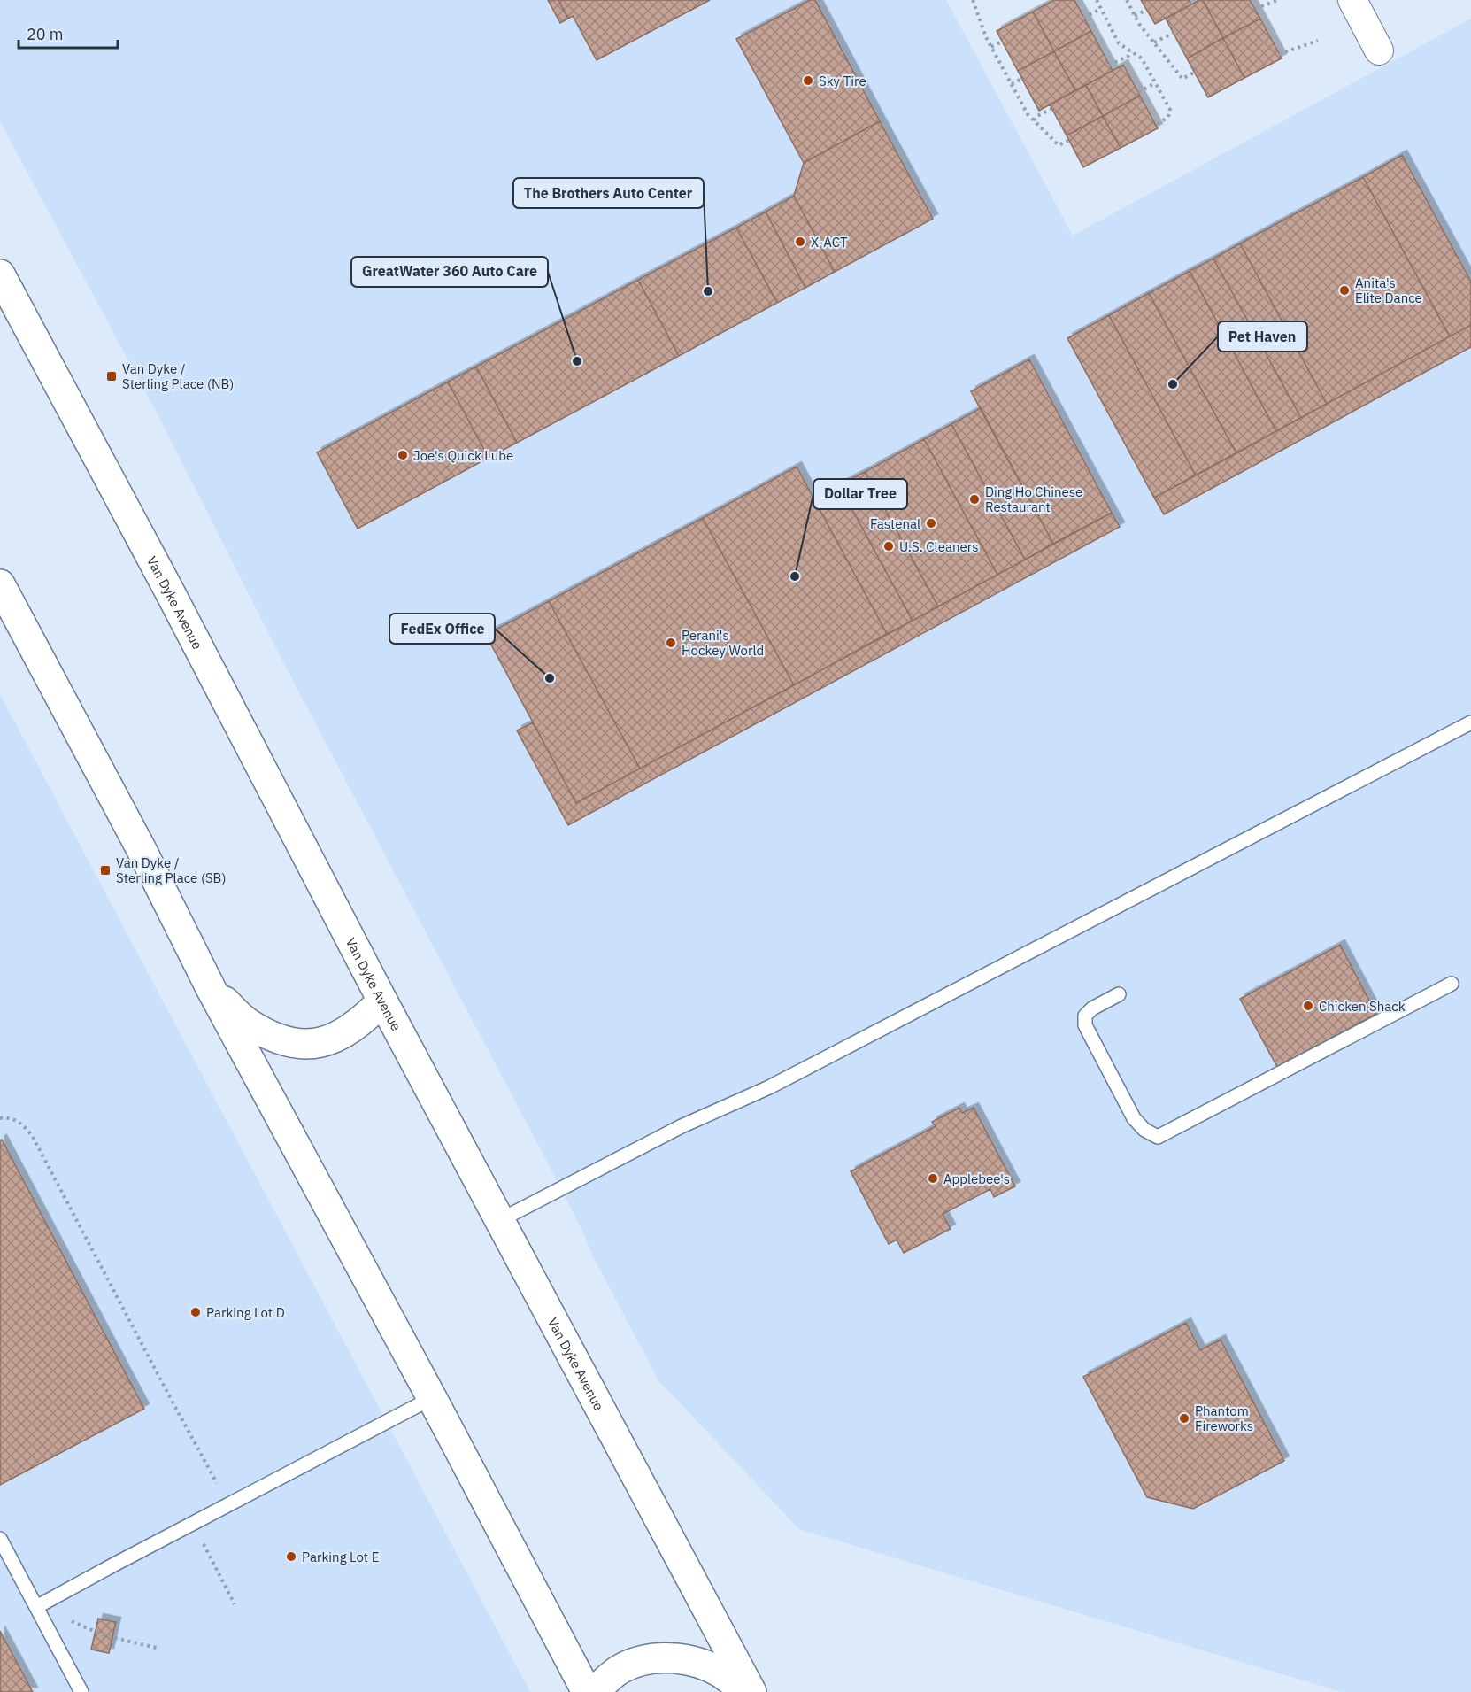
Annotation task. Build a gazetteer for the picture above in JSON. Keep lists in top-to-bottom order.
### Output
{
  "streets": {
    "main road": ["Van Dyke Avenue"]
  },
  "places": {
    "other": [
      "Sky Tire",
      "X-ACT",
      "Anita's Elite Dance",
      "The Brothers Auto Center",
      "GreatWater 360 Auto Care",
      "Pet Haven",
      "Joe's Quick Lube",
      "Ding Ho Chinese Restaurant",
      "Fastenal",
      "U.S. Cleaners",
      "Dollar Tree",
      "Perani's Hockey World",
      "FedEx Office",
      "Chicken Shack",
      "Applebee's",
      "Parking Lot D",
      "Phantom Fireworks",
      "Parking Lot E"
    ],
    "transit": ["Van Dyke / Sterling Place (NB)", "Van Dyke / Sterling Place (SB)"]
  },
  "scale_bar": "20 m"
}
